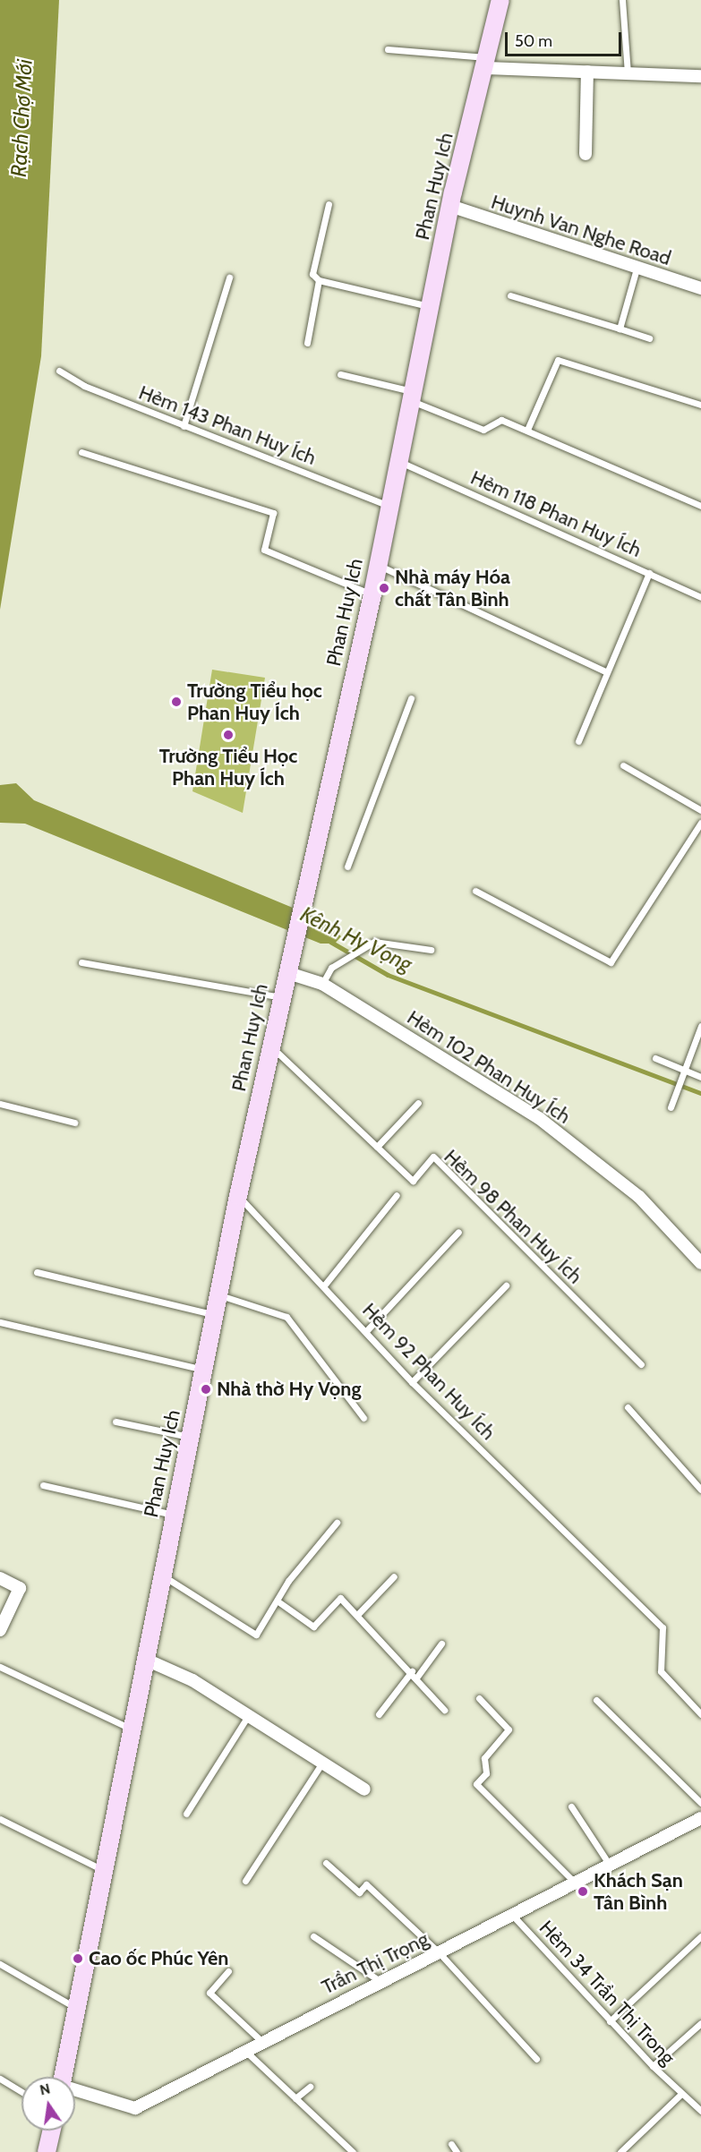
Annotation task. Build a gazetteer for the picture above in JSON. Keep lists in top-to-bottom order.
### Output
{
  "streets": {
    "main road": ["Phan Huy Ich"],
    "street": ["Huynh Van Nghe Road", "Hẻm 102 Phan Huy Ích", "Trần Thị Trọng"],
    "lane": [
      "Hẻm 143 Phan Huy Ích",
      "Hẻm 118 Phan Huy Ích",
      "Hẻm 98 Phan Huy Ích",
      "Hẻm 92 Phan Huy Ích",
      "Hẻm 34 Trần Thị Trong"
    ]
  },
  "crossings": [
    ["Phan Huy Ich", "Huynh Van Nghe Road"],
    ["Phan Huy Ich", "Hẻm 143 Phan Huy Ích"],
    ["Phan Huy Ich", "Hẻm 118 Phan Huy Ích"],
    ["Phan Huy Ich", "Hẻm 102 Phan Huy Ích"],
    ["Phan Huy Ich", "Hẻm 98 Phan Huy Ích"],
    ["Phan Huy Ich", "Hẻm 92 Phan Huy Ích"],
    ["Trần Thị Trọng", "Hẻm 34 Trần Thị Trong"]
  ],
  "water": ["Rạch Chợ Mới", "Kênh Hy Vọng"],
  "places": [
    "Nhà máy Hóa chất Tân Bình",
    "Trường Tiểu học Phan Huy Ích",
    "Trường Tiểu Học Phan Huy Ích",
    "Nhà thờ Hy Vọng",
    "Khách Sạn Tân Bình",
    "Cao ốc Phúc Yên"
  ],
  "scale_bar": "50 m",
  "north": "top"
}
